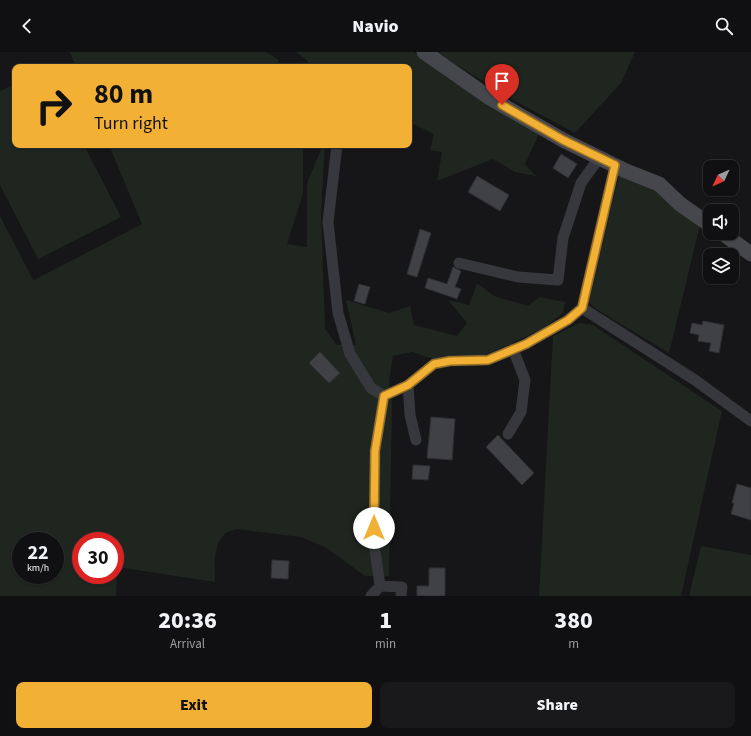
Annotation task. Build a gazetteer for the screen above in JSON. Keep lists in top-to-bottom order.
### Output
{
  "north": "bottom left",
  "page": {
    "header": "Navio",
    "turn": ["80 m", "Turn right"],
    "speed": "22 km/h",
    "limit": "30",
    "eta": [
      "20:36",
      "Arrival",
      "1",
      "min",
      "380",
      "m"
    ],
    "buttons": ["Exit", "Share"]
  }
}
